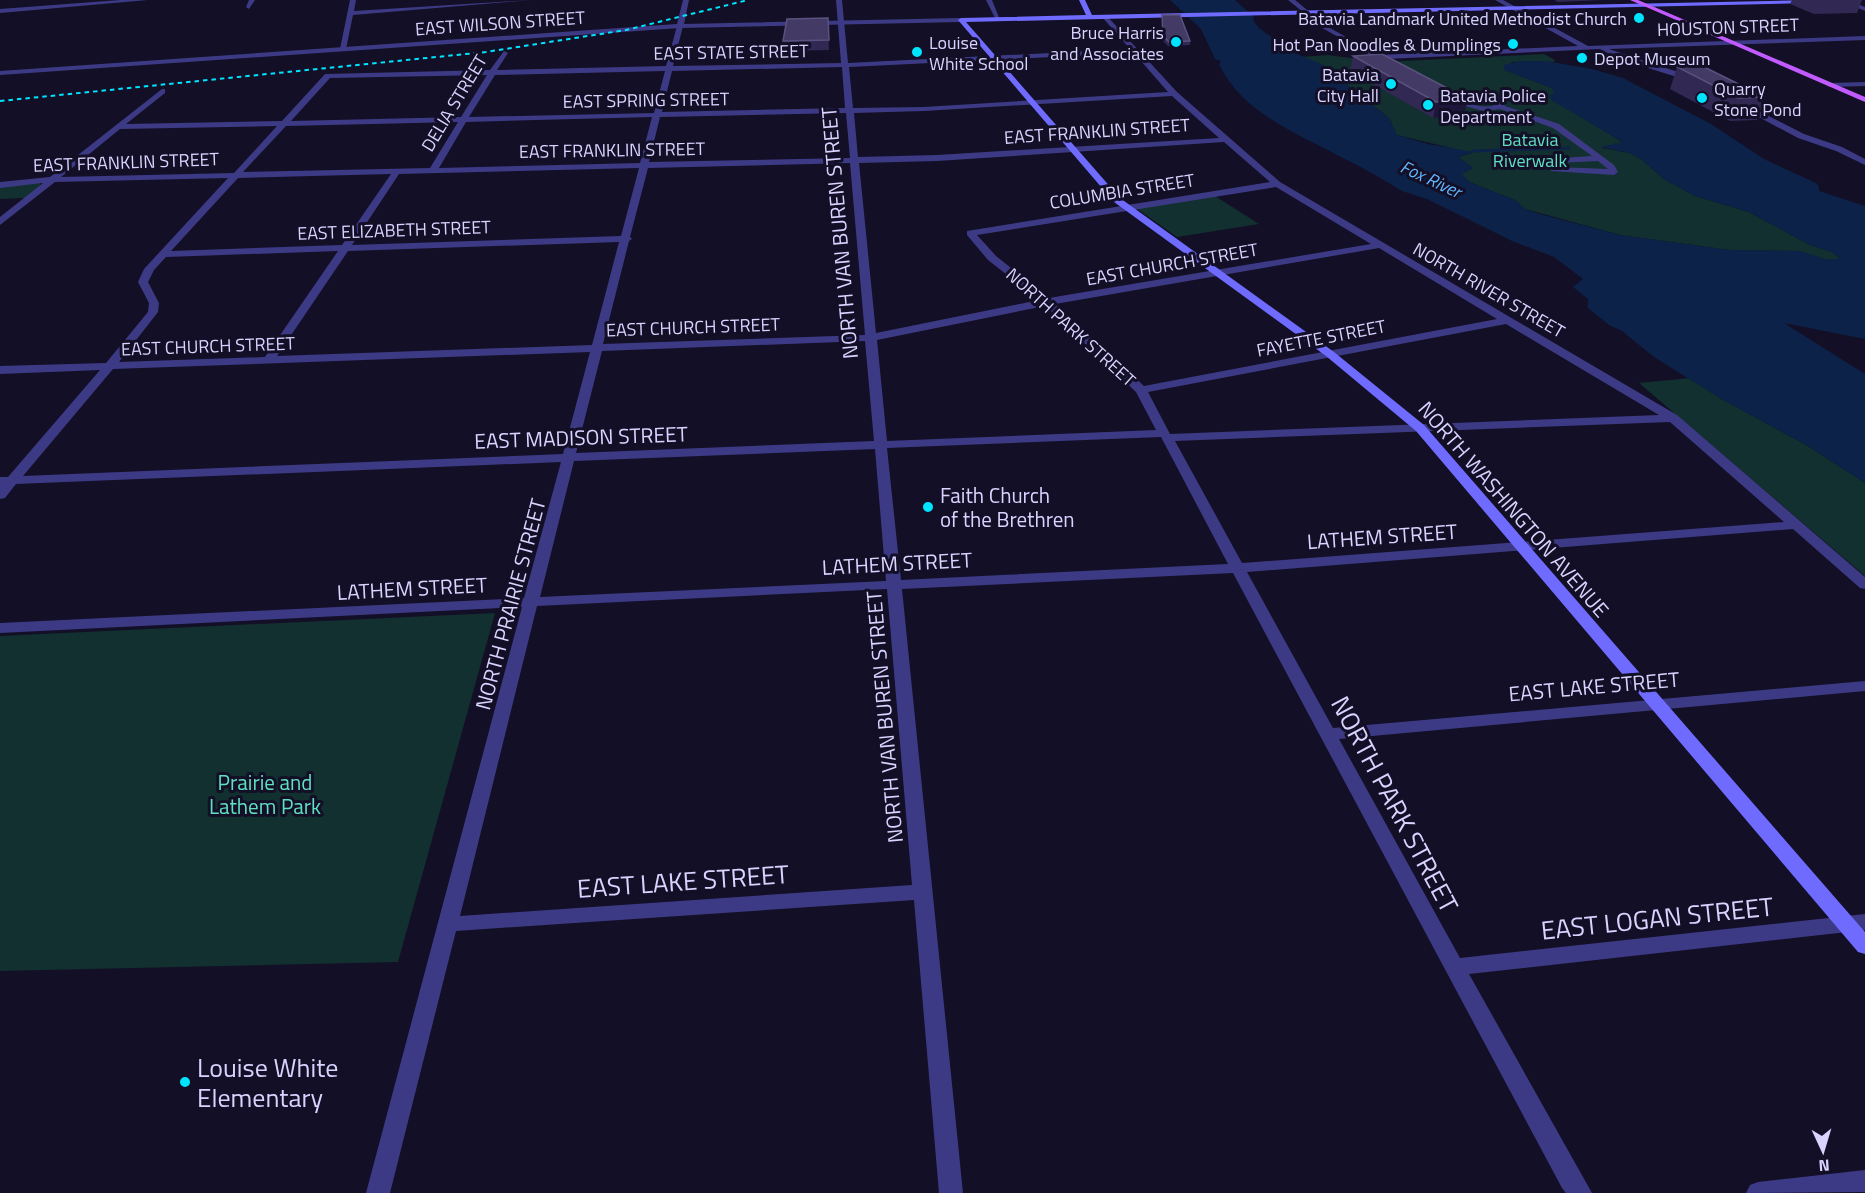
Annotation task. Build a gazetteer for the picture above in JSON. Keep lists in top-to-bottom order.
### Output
{
  "streets": {
    "main road": ["EAST WILSON STREET", "NORTH WASHINGTON AVENUE"],
    "street": [
      "HOUSTON STREET",
      "EAST STATE STREET",
      "EAST SPRING STREET",
      "DELIA STREET",
      "EAST FRANKLIN STREET",
      "COLUMBIA STREET",
      "EAST ELIZABETH STREET",
      "NORTH VAN BUREN STREET",
      "EAST CHURCH STREET",
      "NORTH RIVER STREET",
      "NORTH PARK STREET",
      "FAYETTE STREET",
      "EAST MADISON STREET",
      "LATHEM STREET",
      "NORTH PRAIRIE STREET",
      "EAST LAKE STREET",
      "EAST LOGAN STREET"
    ]
  },
  "crossings": [
    ["EAST WILSON STREET", "NORTH VAN BUREN STREET"],
    ["EAST WILSON STREET", "NORTH RIVER STREET"],
    ["EAST WILSON STREET", "NORTH WASHINGTON AVENUE"],
    ["EAST WILSON STREET", "NORTH PRAIRIE STREET"],
    ["EAST STATE STREET", "EAST SPRING STREET"],
    ["EAST STATE STREET", "DELIA STREET"],
    ["EAST STATE STREET", "NORTH VAN BUREN STREET"],
    ["EAST STATE STREET", "NORTH RIVER STREET"],
    ["EAST STATE STREET", "NORTH WASHINGTON AVENUE"],
    ["EAST STATE STREET", "NORTH PRAIRIE STREET"],
    ["EAST SPRING STREET", "DELIA STREET"],
    ["EAST SPRING STREET", "NORTH VAN BUREN STREET"],
    ["EAST SPRING STREET", "NORTH RIVER STREET"],
    ["EAST SPRING STREET", "NORTH WASHINGTON AVENUE"],
    ["EAST SPRING STREET", "NORTH PRAIRIE STREET"],
    ["DELIA STREET", "EAST FRANKLIN STREET"],
    ["EAST FRANKLIN STREET", "NORTH VAN BUREN STREET"],
    ["EAST FRANKLIN STREET", "NORTH RIVER STREET"],
    ["EAST FRANKLIN STREET", "NORTH WASHINGTON AVENUE"],
    ["EAST FRANKLIN STREET", "NORTH PRAIRIE STREET"],
    ["COLUMBIA STREET", "NORTH RIVER STREET"],
    ["COLUMBIA STREET", "NORTH PARK STREET"],
    ["COLUMBIA STREET", "NORTH WASHINGTON AVENUE"],
    ["EAST ELIZABETH STREET", "NORTH PRAIRIE STREET"],
    ["NORTH VAN BUREN STREET", "EAST CHURCH STREET"],
    ["NORTH VAN BUREN STREET", "EAST MADISON STREET"],
    ["NORTH VAN BUREN STREET", "LATHEM STREET"],
    ["NORTH VAN BUREN STREET", "EAST LAKE STREET"],
    ["EAST CHURCH STREET", "NORTH RIVER STREET"],
    ["EAST CHURCH STREET", "NORTH PARK STREET"],
    ["EAST CHURCH STREET", "NORTH WASHINGTON AVENUE"],
    ["EAST CHURCH STREET", "NORTH PRAIRIE STREET"],
    ["NORTH RIVER STREET", "FAYETTE STREET"],
    ["NORTH RIVER STREET", "EAST MADISON STREET"],
    ["NORTH RIVER STREET", "LATHEM STREET"],
    ["NORTH PARK STREET", "FAYETTE STREET"],
    ["NORTH PARK STREET", "EAST MADISON STREET"],
    ["NORTH PARK STREET", "LATHEM STREET"],
    ["NORTH PARK STREET", "EAST LAKE STREET"],
    ["NORTH PARK STREET", "EAST LOGAN STREET"],
    ["FAYETTE STREET", "NORTH WASHINGTON AVENUE"],
    ["EAST MADISON STREET", "NORTH WASHINGTON AVENUE"],
    ["EAST MADISON STREET", "NORTH PRAIRIE STREET"],
    ["NORTH WASHINGTON AVENUE", "LATHEM STREET"],
    ["NORTH WASHINGTON AVENUE", "EAST LAKE STREET"],
    ["NORTH WASHINGTON AVENUE", "EAST LOGAN STREET"],
    ["LATHEM STREET", "NORTH PRAIRIE STREET"],
    ["NORTH PRAIRIE STREET", "EAST LAKE STREET"]
  ],
  "water": ["Fox River"],
  "parks": ["Batavia Riverwalk", "Prairie and Lathem Park"],
  "places": [
    "Batavia Landmark United Methodist Church",
    "Bruce Harris and Associates",
    "Hot Pan Noodles & Dumplings",
    "Louise White School",
    "Depot Museum",
    "Batavia City Hall",
    "Quarry Stone Pond",
    "Batavia Police Department",
    "Faith Church of the Brethren",
    "Louise White Elementary"
  ],
  "north": "bottom"
}
